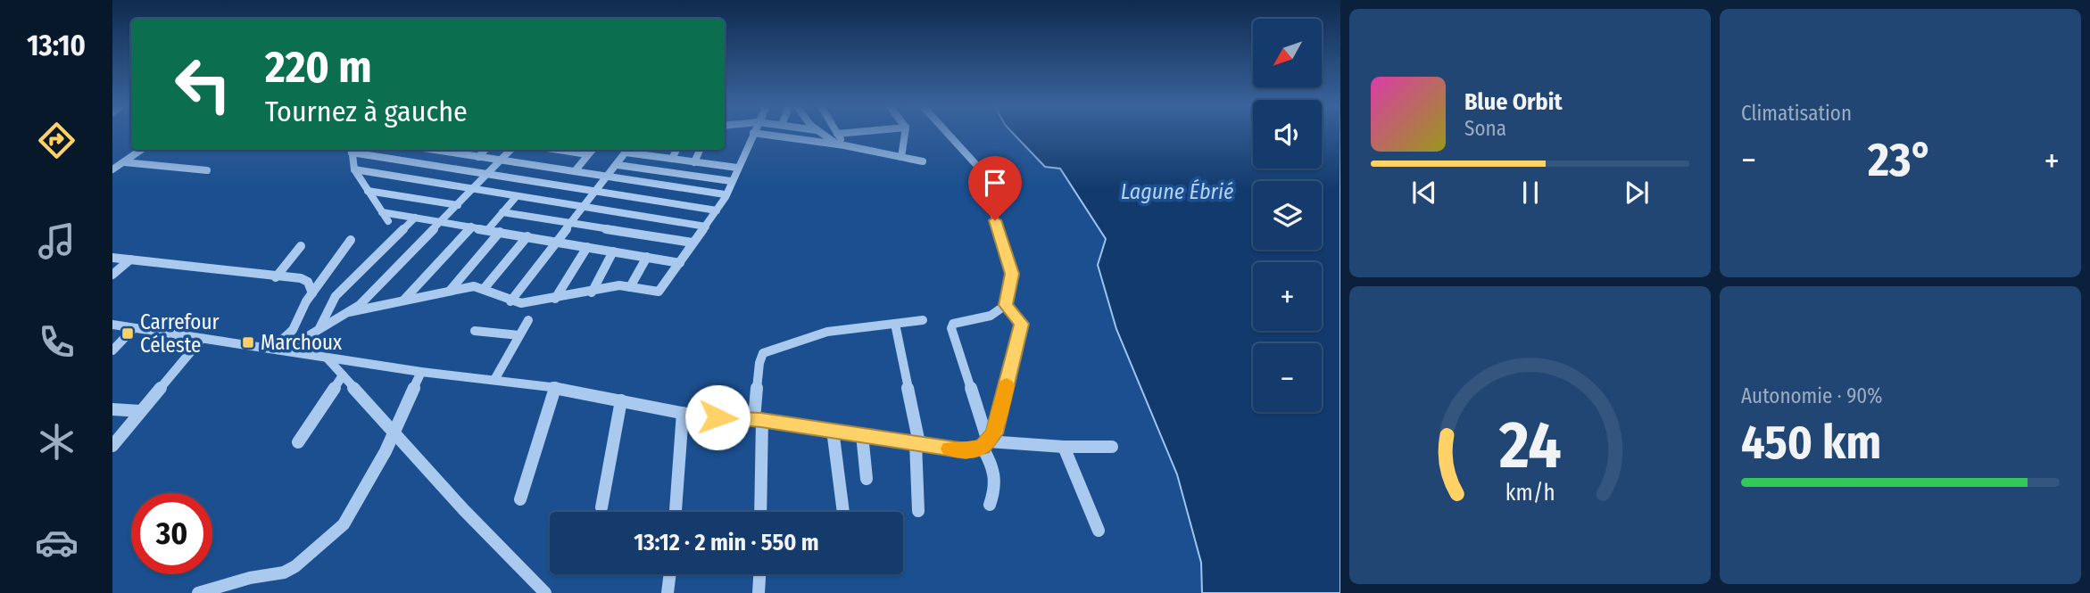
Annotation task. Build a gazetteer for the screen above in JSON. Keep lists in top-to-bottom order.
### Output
{
  "water": ["Lagune Ébrié"],
  "places": {
    "transit": ["Carrefour Céleste", "Marchoux"]
  },
  "north": "bottom left",
  "page": {
    "tabs": "13:10",
    "tile": [
      "Climatisation",
      ["Autonomie · 90%", "450 km"]
    ],
    "map_buttons": ["+", "−"],
    "turn": ["220 m", "Tournez à gauche"],
    "song": ["Blue Orbit", "Sona"],
    "heat": ["−", "23°", "+"],
    "limit": "30",
    "trip": "13:12 · 2 min · 550 m",
    "gauge": ["24", "km/h"]
  }
}
